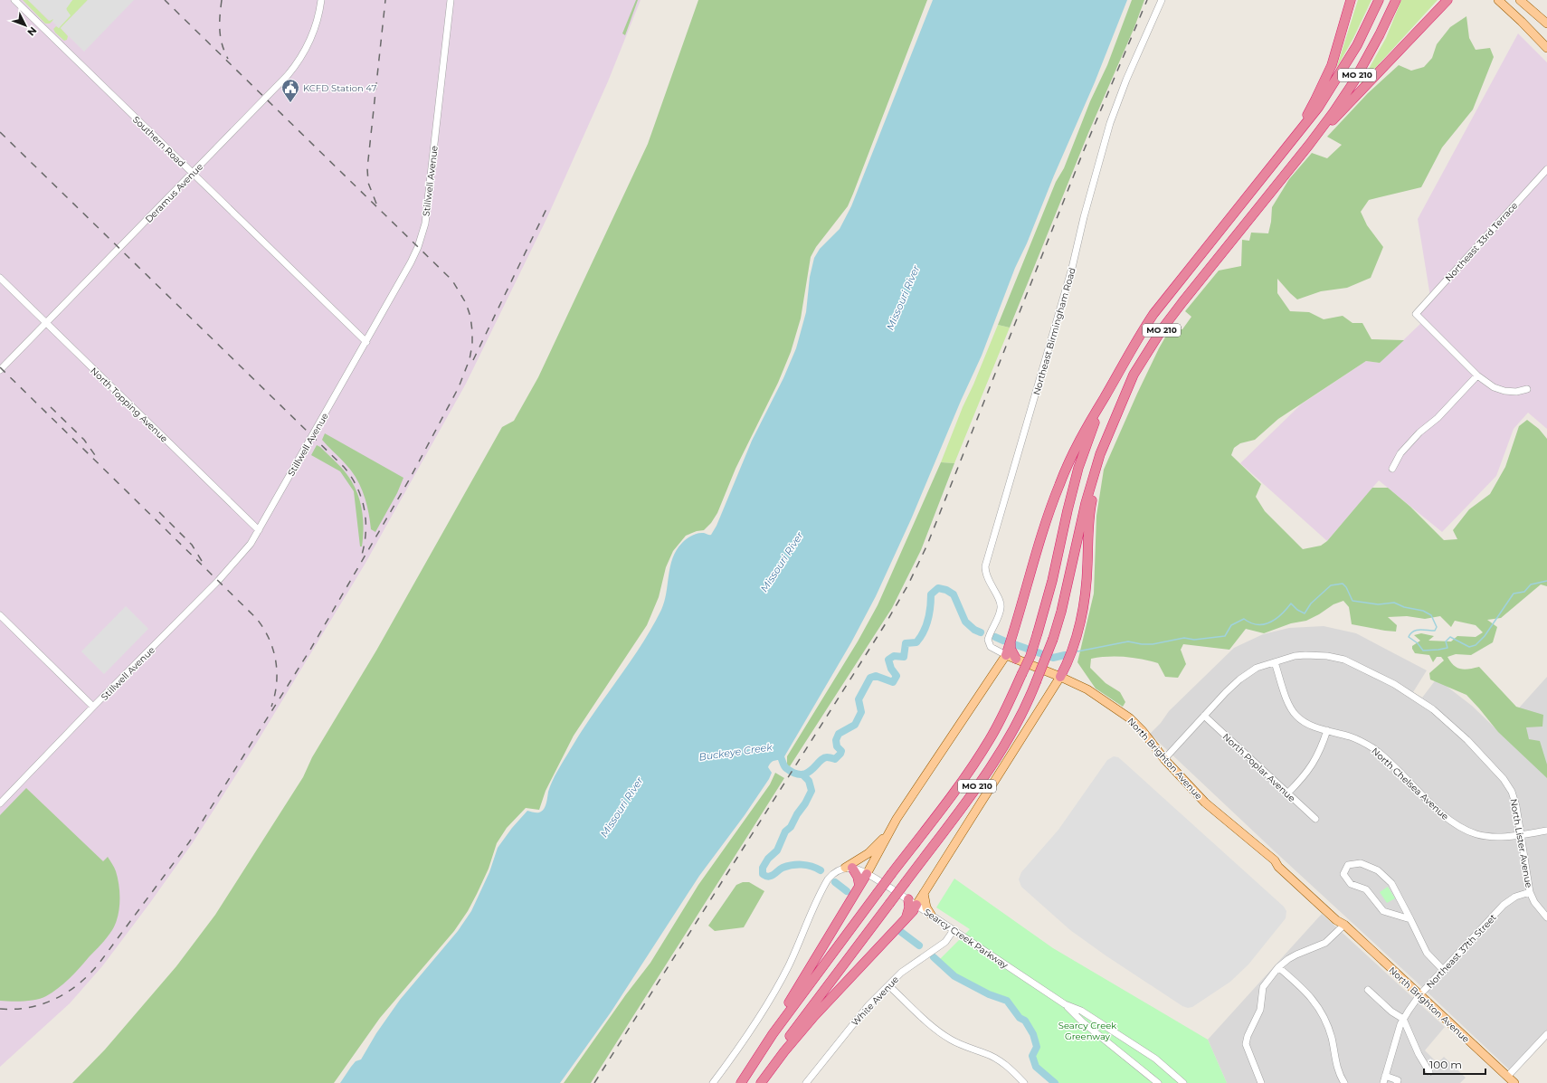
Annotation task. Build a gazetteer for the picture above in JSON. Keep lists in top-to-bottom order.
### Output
{
  "streets": {
    "highway": ["MO 210"],
    "main road": ["North Brighton Avenue"],
    "street": [
      "Southern Road",
      "Stillwell Avenue",
      "Deramus Avenue",
      "Northeast 33rd Terrace",
      "Northeast Birmingham Road",
      "North Topping Avenue",
      "North Poplar Avenue",
      "North Chelsea Avenue",
      "North Lister Avenue",
      "Searcy Creek Parkway",
      "Northeast 37th Street",
      "White Avenue"
    ]
  },
  "crossings": [
    ["Southern Road", "Stillwell Avenue"],
    ["Southern Road", "Deramus Avenue"],
    ["Stillwell Avenue", "North Topping Avenue"],
    ["Deramus Avenue", "North Topping Avenue"],
    ["Northeast Birmingham Road", "North Brighton Avenue"],
    ["North Brighton Avenue", "North Lister Avenue"],
    ["North Brighton Avenue", "Northeast 37th Street"],
    ["North Poplar Avenue", "North Lister Avenue"],
    ["North Chelsea Avenue", "North Lister Avenue"],
    ["North Lister Avenue", "Northeast 37th Street"],
    ["Searcy Creek Parkway", "White Avenue"]
  ],
  "water": ["Missouri River", "Buckeye Creek"],
  "parks": ["Searcy Creek Greenway"],
  "places": {
    "public building": ["KCFD Station 47"]
  },
  "scale_bar": "100 m",
  "north": "bottom right"
}
